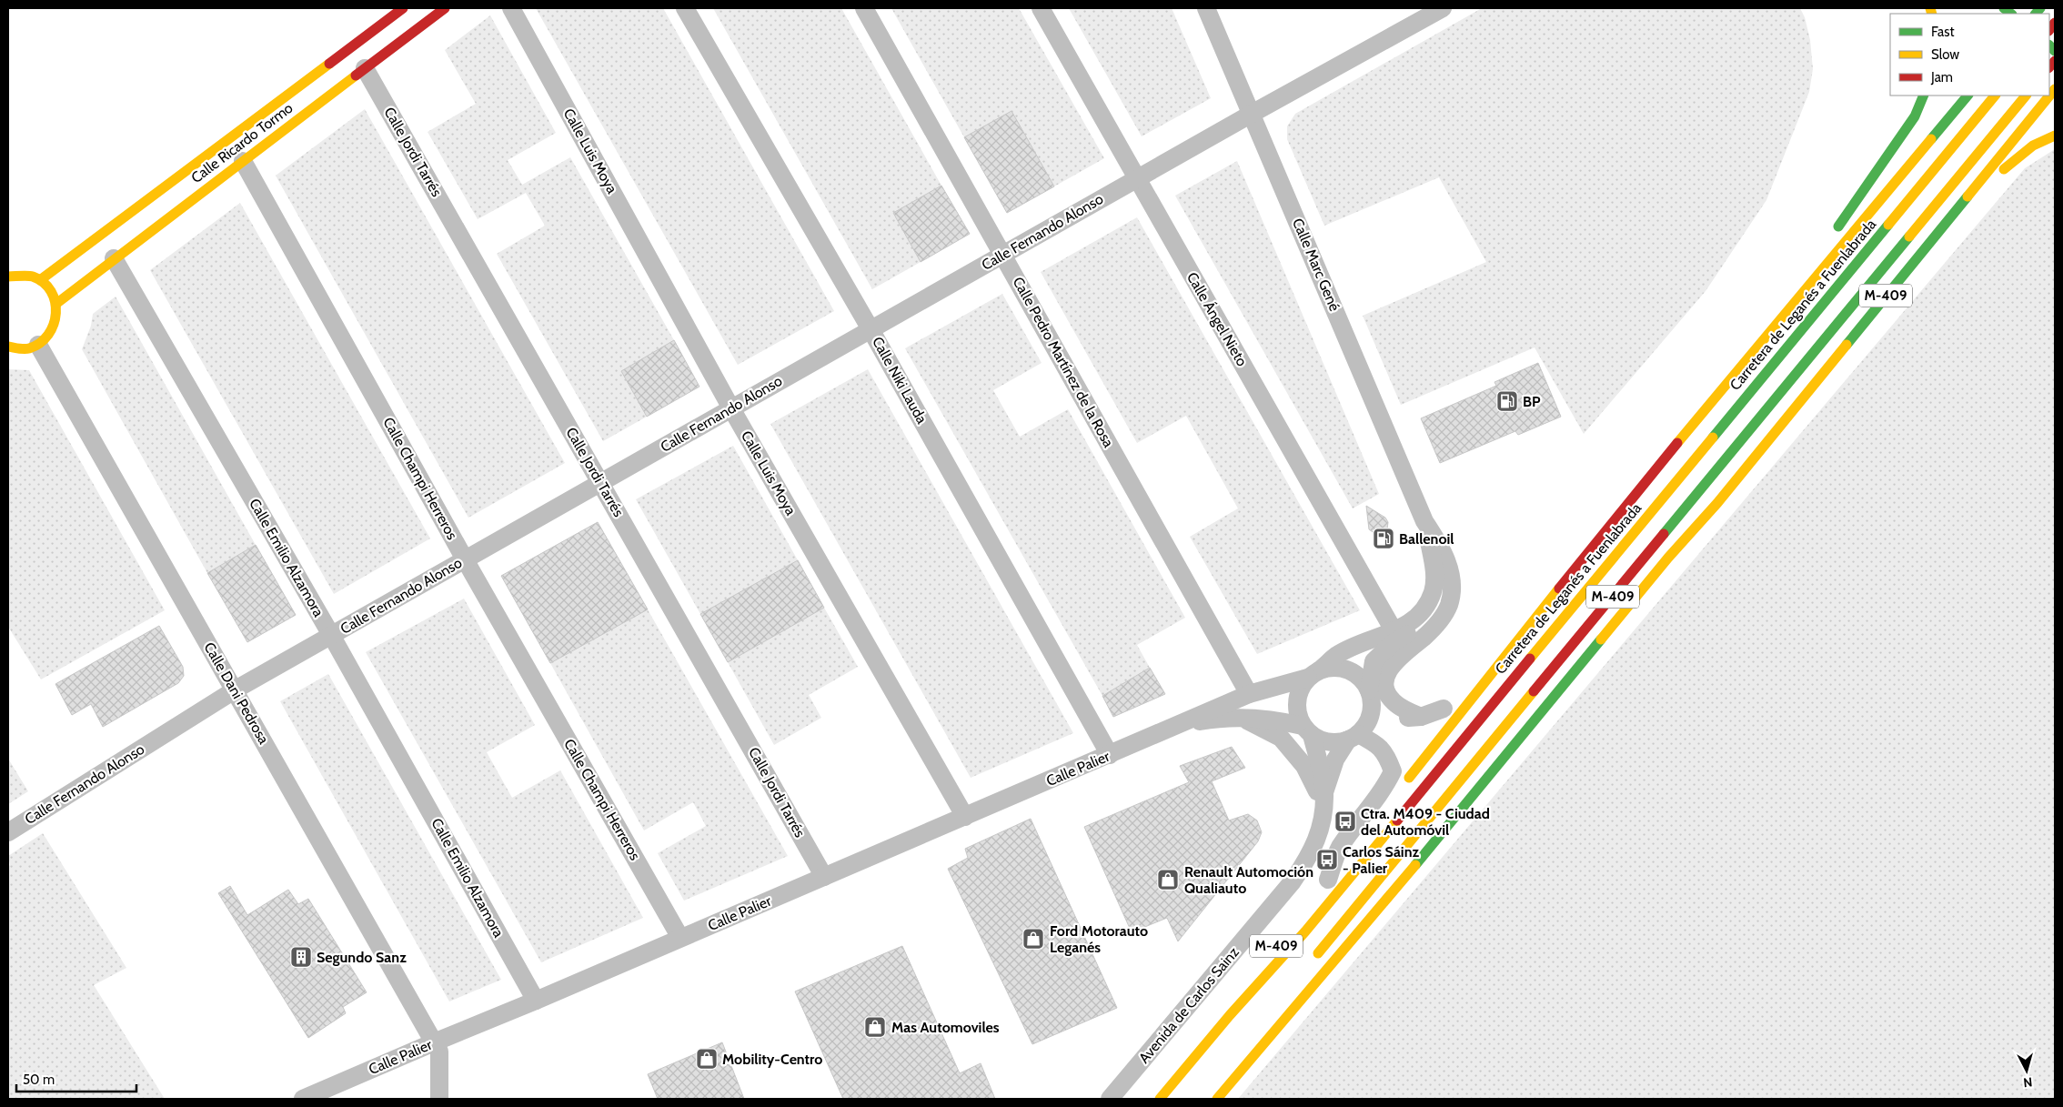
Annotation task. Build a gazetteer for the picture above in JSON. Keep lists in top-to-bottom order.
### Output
{
  "streets": {
    "main road": ["Calle Ricardo Tormo", "M-409", "Carretera de Leganés a Fuenlabrada"],
    "street": [
      "Calle Luis Moya",
      "Calle Jordi Tarrés",
      "Calle Fernando Alonso",
      "Calle Marc Gené",
      "Calle Ángel Nieto",
      "Calle Pedro Martínez de la Rosa",
      "Calle Niki Lauda",
      "Calle Champi Herreros",
      "Calle Emilio Alzamora",
      "Calle Dani Pedrosa",
      "Calle Palier",
      "Avenida de Carlos Sainz"
    ]
  },
  "crossings": [
    ["Calle Ricardo Tormo", "Calle Jordi Tarrés"],
    ["Calle Ricardo Tormo", "Calle Champi Herreros"],
    ["Calle Ricardo Tormo", "Calle Emilio Alzamora"],
    ["Calle Luis Moya", "Calle Fernando Alonso"],
    ["Calle Luis Moya", "Calle Palier"],
    ["Calle Jordi Tarrés", "Calle Fernando Alonso"],
    ["Calle Jordi Tarrés", "Calle Palier"],
    ["Calle Fernando Alonso", "Calle Marc Gené"],
    ["Calle Fernando Alonso", "Calle Ángel Nieto"],
    ["Calle Fernando Alonso", "Calle Pedro Martínez de la Rosa"],
    ["Calle Fernando Alonso", "Calle Niki Lauda"],
    ["Calle Fernando Alonso", "Calle Champi Herreros"],
    ["Calle Fernando Alonso", "Calle Emilio Alzamora"],
    ["Calle Fernando Alonso", "Calle Dani Pedrosa"],
    ["Calle Marc Gené", "Calle Palier"],
    ["M-409", "Carretera de Leganés a Fuenlabrada"],
    ["Calle Ángel Nieto", "Calle Palier"],
    ["Calle Pedro Martínez de la Rosa", "Calle Palier"],
    ["Calle Niki Lauda", "Calle Palier"],
    ["Calle Champi Herreros", "Calle Palier"],
    ["Calle Emilio Alzamora", "Calle Palier"],
    ["Calle Dani Pedrosa", "Calle Palier"],
    ["Calle Palier", "Avenida de Carlos Sainz"]
  ],
  "places": {
    "fuel station": ["BP", "Ballenoil"],
    "bus stop": ["Ctra. M409 - Ciudad del Automóvil", "Carlos Sáinz - Palier"],
    "shop": [
      "Renault Automoción Qualiauto",
      "Ford Motorauto Leganés",
      "Mas Automoviles",
      "Mobility-Centro"
    ],
    "building": ["Segundo Sanz"]
  },
  "legend": ["Fast", "Slow", "Jam"],
  "scale_bar": "50 m",
  "north": "bottom"
}
